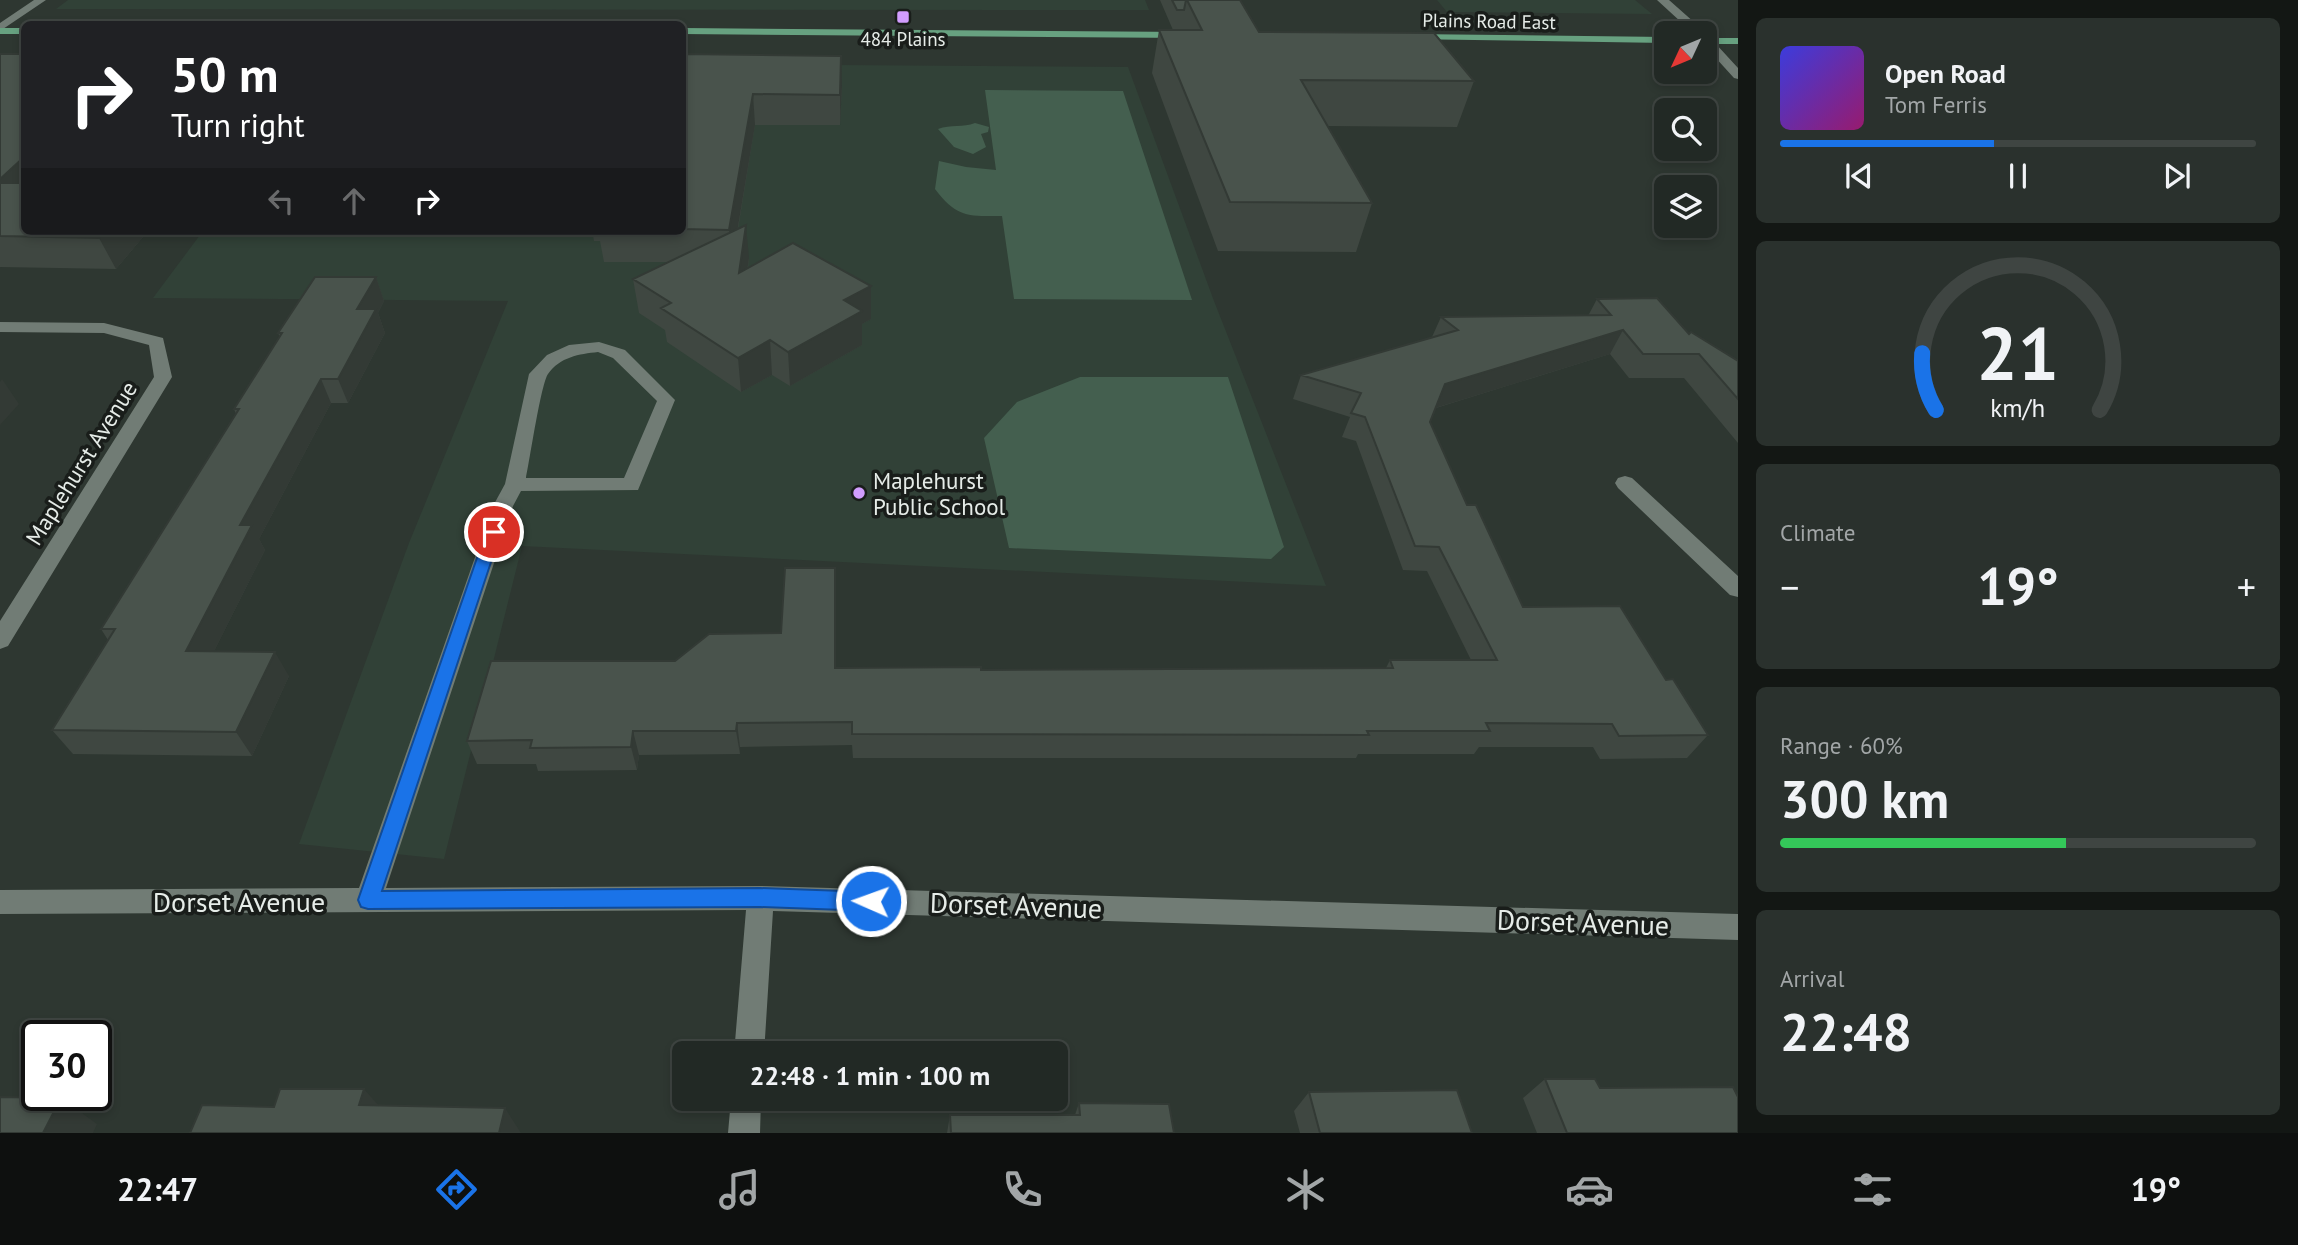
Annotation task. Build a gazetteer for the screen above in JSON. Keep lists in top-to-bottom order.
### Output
{
  "streets": {
    "main road": ["Plains Road East"],
    "street": ["Maplehurst Avenue", "Dorset Avenue"]
  },
  "places": {
    "transit": ["484 Plains"],
    "other": ["Maplehurst Public School"]
  },
  "north": "bottom left",
  "page": {
    "turn": ["50 m", "Turn right"],
    "song": ["Open Road", "Tom Ferris"],
    "tile": [
      "Climate",
      ["Range · 60%", "300 km"],
      ["Arrival", "22:48"]
    ],
    "heat": ["−", "19°", "+"],
    "limit": "30",
    "trip": "22:48 · 1 min · 100 m",
    "tabs": ["22:47", "19°"],
    "gauge": ["21", "km/h"]
  }
}
